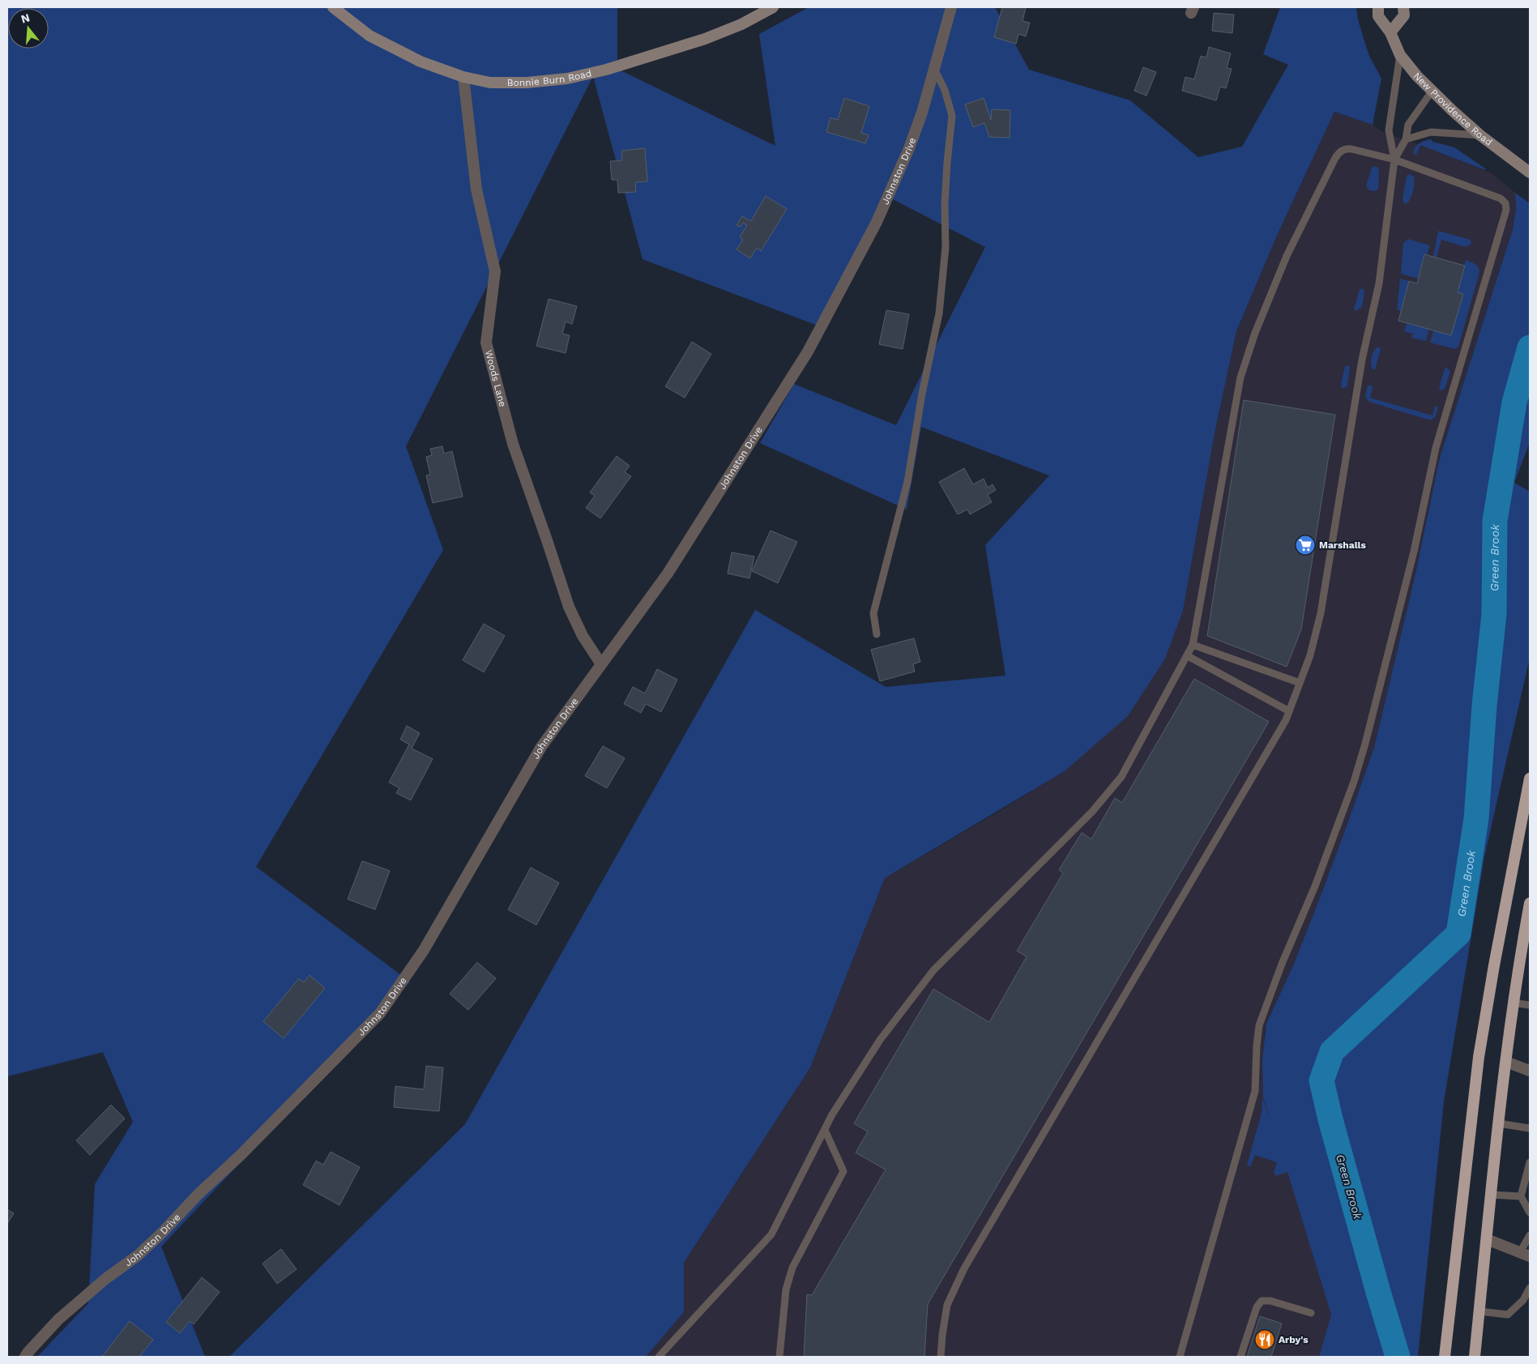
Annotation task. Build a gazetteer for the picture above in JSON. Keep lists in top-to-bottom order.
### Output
{
  "streets": {
    "main road": ["Bonnie Burn Road", "New Providence Road"],
    "street": ["Johnston Drive", "Woods Lane"]
  },
  "crossings": [
    ["Bonnie Burn Road", "Woods Lane"],
    ["Johnston Drive", "Woods Lane"]
  ],
  "water": ["Green Brook"],
  "places": {
    "supermarket": ["Marshalls"],
    "restaurant": ["Arby's"]
  },
  "north": "top"
}
